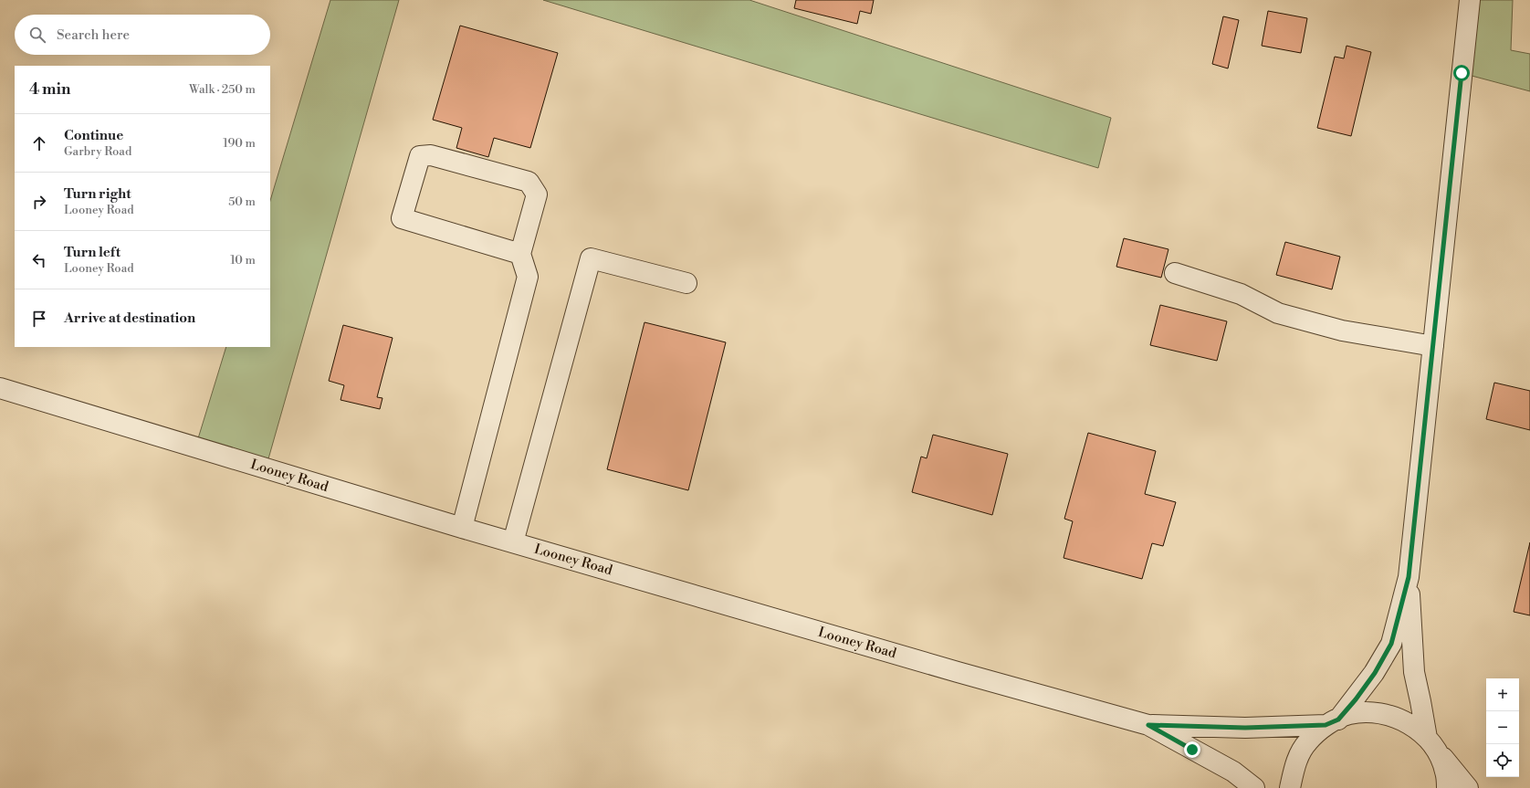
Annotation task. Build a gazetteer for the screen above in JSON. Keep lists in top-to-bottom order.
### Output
{
  "streets": {
    "street": ["Looney Road"]
  },
  "page": {
    "search": "Search here",
    "heading": ["4 min", "Walk · 250 m"],
    "list": [
      ["Continue", "Garbry Road", "190 m"],
      ["Turn right", "Looney Road", "50 m"],
      ["Turn left", "Looney Road", "10 m"],
      "Arrive at destination"
    ],
    "map_buttons": ["+", "−"]
  }
}
